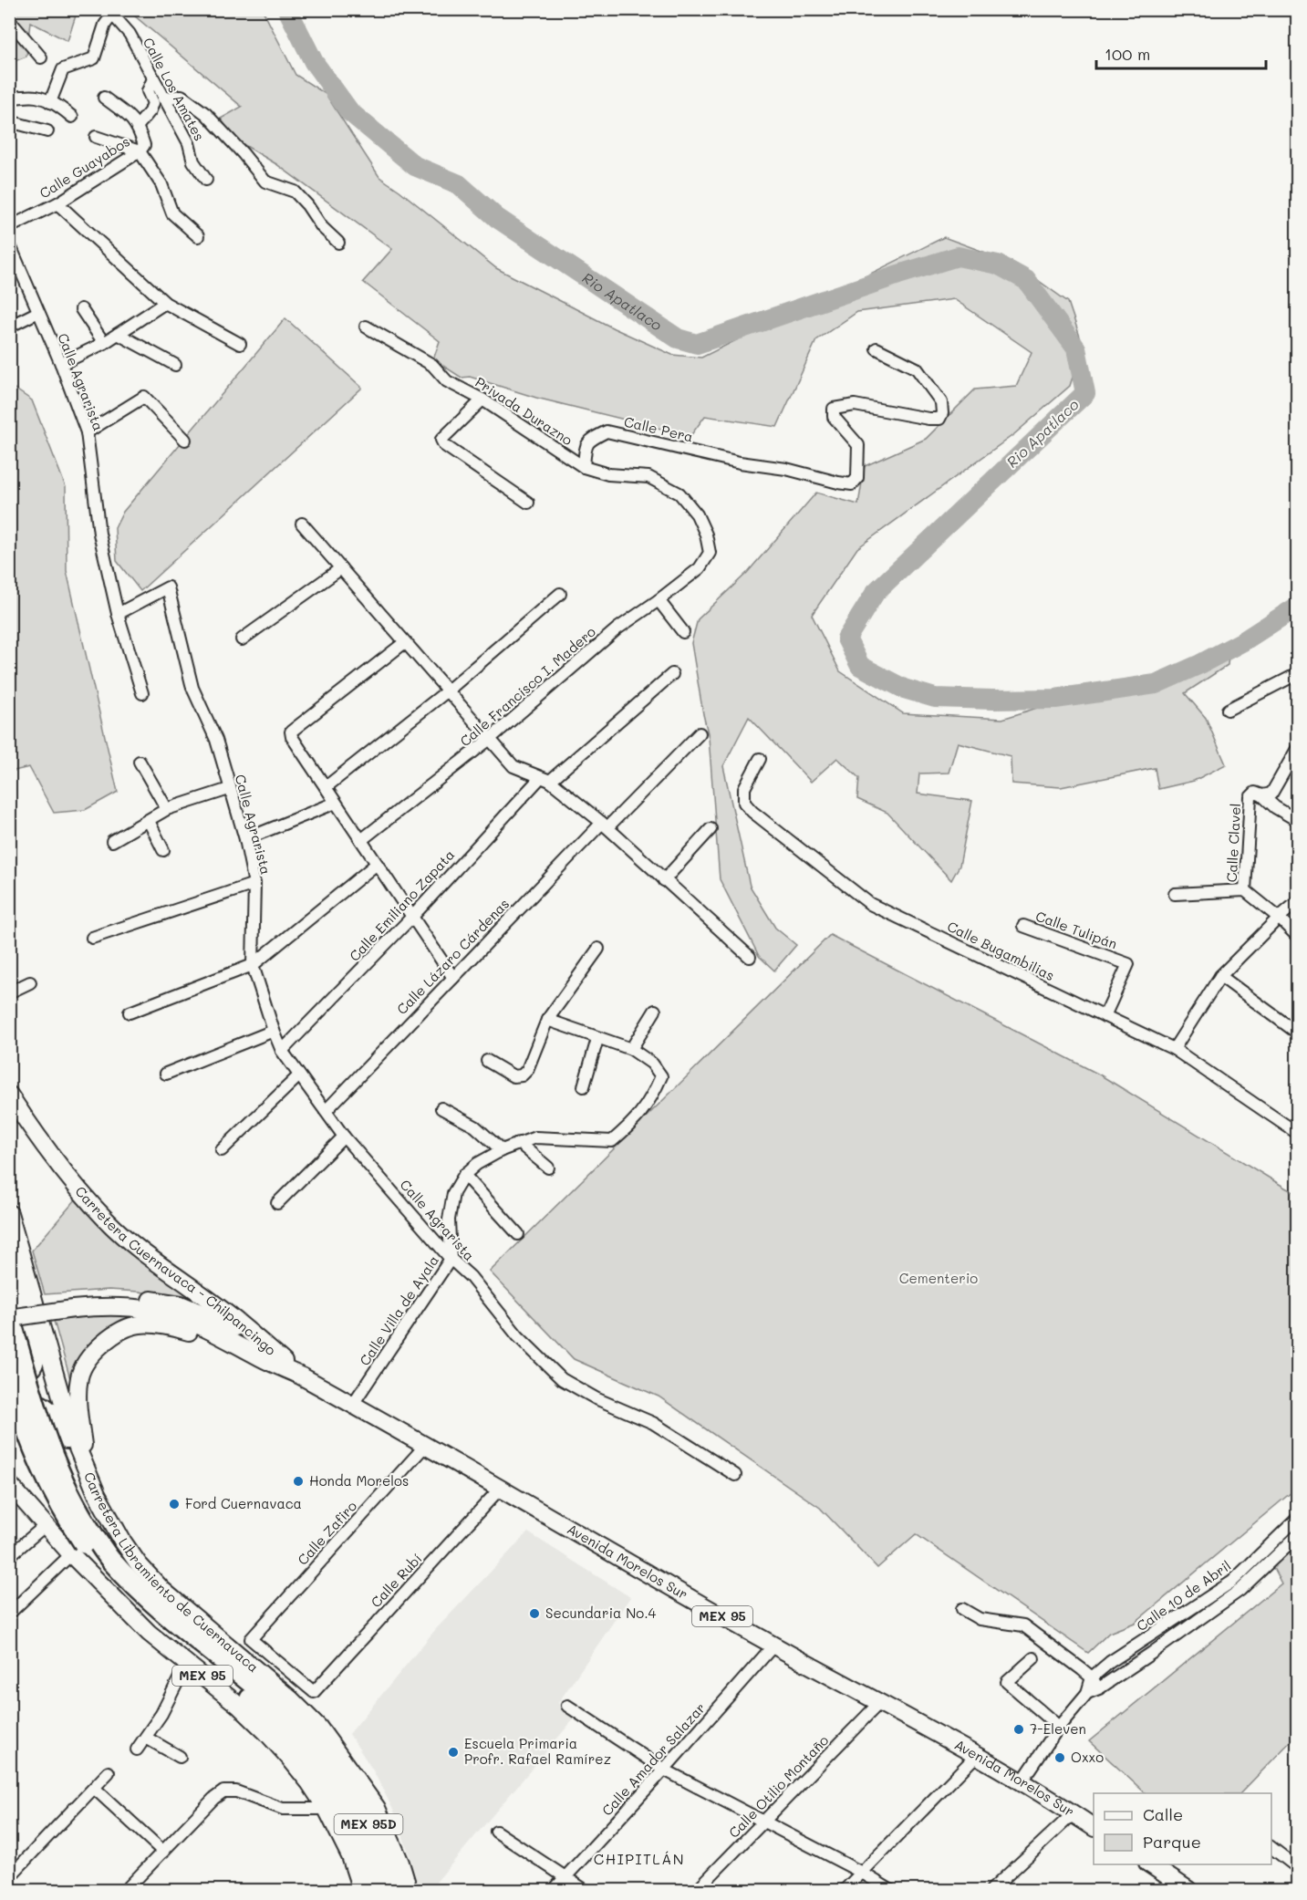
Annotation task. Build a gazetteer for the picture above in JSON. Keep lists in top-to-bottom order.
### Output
{
  "streets": {
    "highway": ["MEX 95D"],
    "main road": [
      "Carretera Cuernavaca - Chilpancingo",
      "Avenida Morelos Sur",
      "Carretera Libramiento de Cuernavaca",
      "MEX 95"
    ],
    "street": [
      "Calle Los Amates",
      "Calle Guayabos",
      "Calle Agrarista",
      "Privada Durazno",
      "Calle Pera",
      "Calle Francisco I. Madero",
      "Calle Clavel",
      "Calle Emiliano Zapata",
      "Calle Tulipán",
      "Calle Bugambilias",
      "Calle Lázaro Cárdenas",
      "Calle Villa de Ayala",
      "Calle Zafiro",
      "Calle Rubí",
      "Calle 10 de Abril",
      "Calle Amador Salazar",
      "Calle Otilio Montaño"
    ]
  },
  "crossings": [
    ["Calle Los Amates", "Calle Guayabos"],
    ["Calle Agrarista", "Calle Emiliano Zapata"],
    ["Calle Agrarista", "Calle Lázaro Cárdenas"],
    ["Calle Agrarista", "Calle Villa de Ayala"],
    ["Privada Durazno", "Calle Pera"],
    ["Privada Durazno", "Calle Francisco I. Madero"],
    ["Calle Pera", "Calle Francisco I. Madero"],
    ["Calle Tulipán", "Calle Bugambilias"],
    ["Carretera Cuernavaca - Chilpancingo", "Avenida Morelos Sur"],
    ["Carretera Cuernavaca - Chilpancingo", "MEX 95D"],
    ["Calle Villa de Ayala", "Avenida Morelos Sur"],
    ["Calle Zafiro", "Avenida Morelos Sur"],
    ["Calle Zafiro", "Calle Rubí"],
    ["Avenida Morelos Sur", "Calle Rubí"],
    ["Avenida Morelos Sur", "Calle 10 de Abril"],
    ["Avenida Morelos Sur", "Calle Amador Salazar"],
    ["Avenida Morelos Sur", "Calle Otilio Montaño"]
  ],
  "districts": ["CHIPITLÁN"],
  "water": ["Rio Apatlaco"],
  "parks": ["Cementerio"],
  "places": [
    "Honda Morelos",
    "Ford Cuernavaca",
    "Secundaria No.4",
    "7-Eleven",
    "Escuela Primaria Profr. Rafael Ramírez",
    "Oxxo"
  ],
  "legend": ["Calle", "Parque"],
  "scale_bar": "100 m"
}
